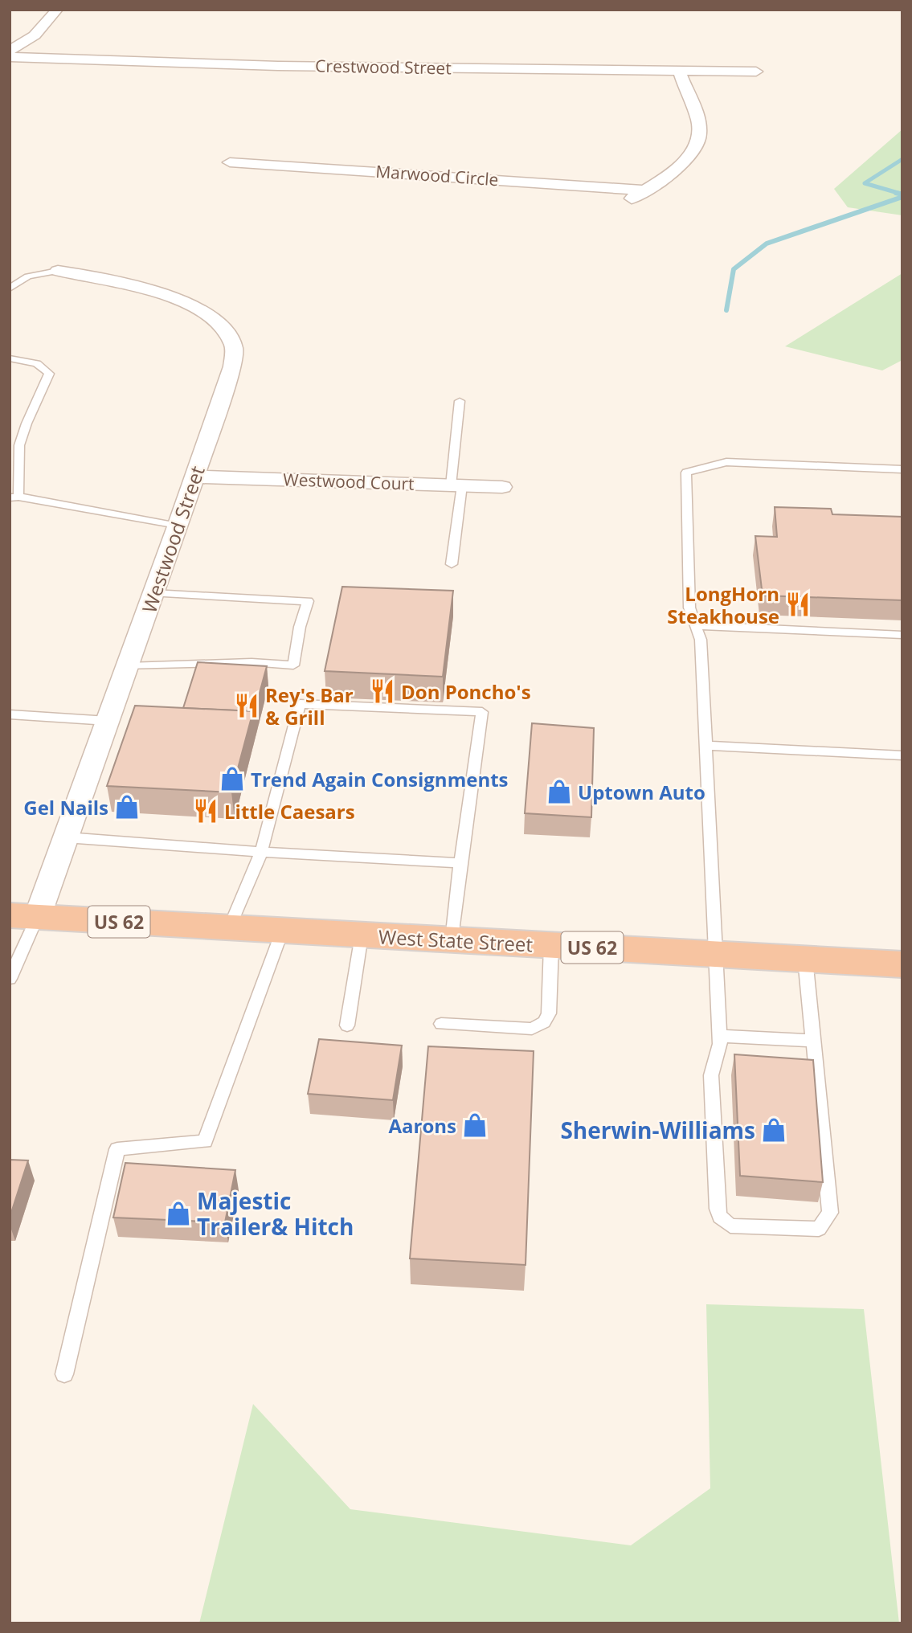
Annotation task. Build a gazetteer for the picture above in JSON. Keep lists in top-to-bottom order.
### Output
{
  "streets": {
    "highway": ["US 62", "West State Street"],
    "street": [
      "Crestwood Street",
      "Marwood Circle",
      "Westwood Court",
      "Westwood Street"
    ]
  },
  "crossings": [
    ["Westwood Court", "Westwood Street"],
    ["Westwood Street", "West State Street"]
  ],
  "places": {
    "restaurant": [
      "LongHorn Steakhouse",
      "Don Poncho's",
      "Rey's Bar & Grill",
      "Little Caesars"
    ],
    "shop": [
      "Trend Again Consignments",
      "Uptown Auto",
      "Gel Nails",
      "Aarons",
      "Sherwin-Williams",
      "Majestic Trailer& Hitch"
    ]
  }
}
